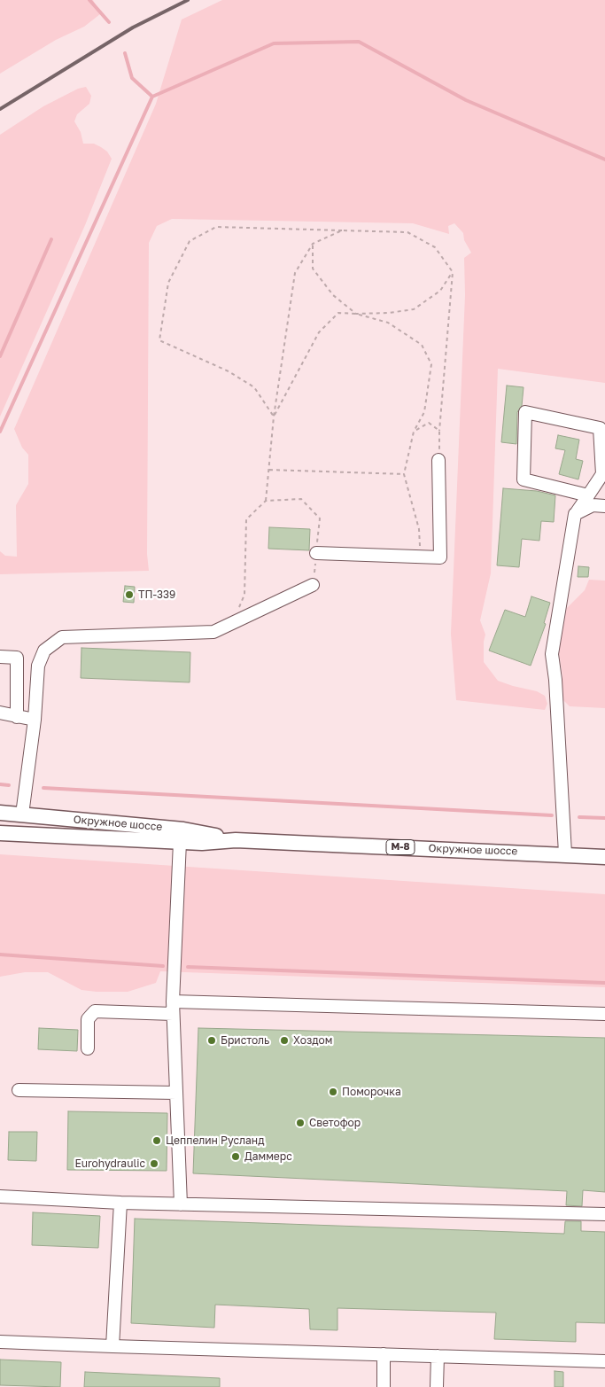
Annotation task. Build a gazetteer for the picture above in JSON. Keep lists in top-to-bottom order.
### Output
{
  "streets": {
    "main road": ["Окружное шоссе", "М-8"]
  },
  "places": [
    "ТП-339",
    "Бристоль",
    "Хоздом",
    "Поморочка",
    "Светофор",
    "Цеппелин Русланд",
    "Даммерс",
    "Eurohydraulic"
  ]
}
